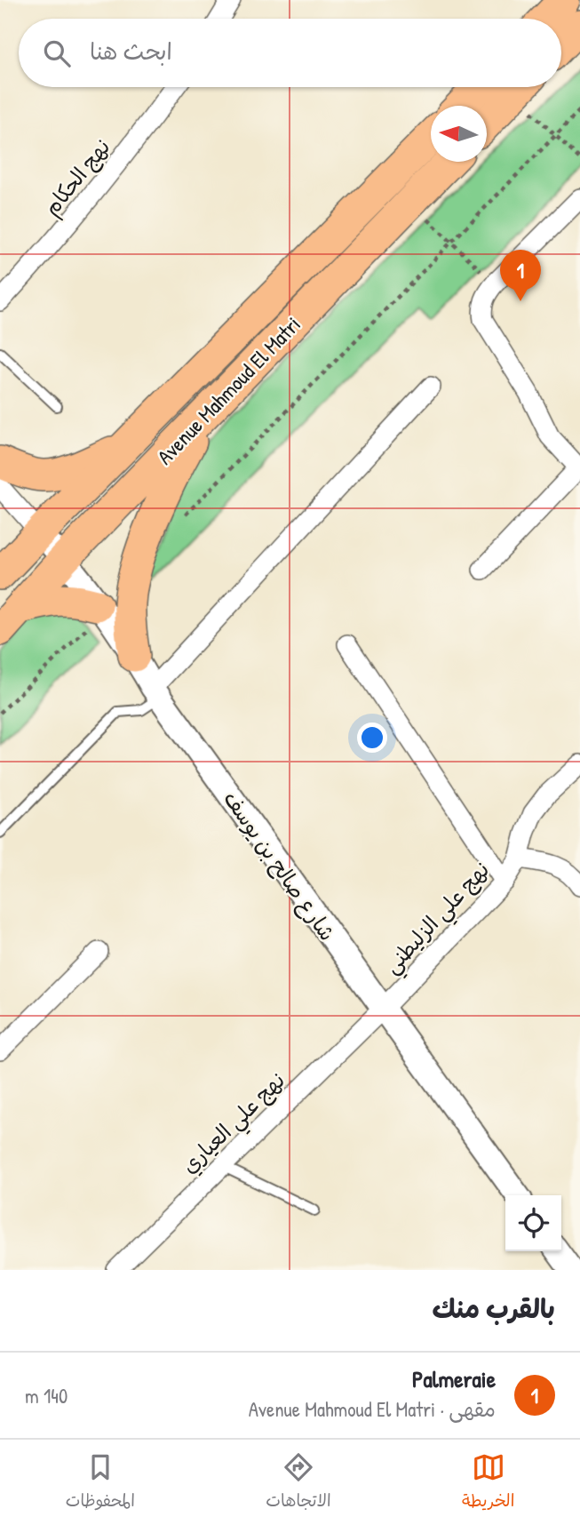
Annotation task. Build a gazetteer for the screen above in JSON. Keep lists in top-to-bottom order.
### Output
{
  "streets": {
    "highway": ["Avenue Mahmoud El Matri"],
    "street": [
      "نهج الحكام",
      "شارع صالح بن يوسف",
      "نهج علي الزليطني",
      "نهج علي العياري"
    ]
  },
  "crossings": [
    ["Avenue Mahmoud El Matri", "شارع صالح بن يوسف"],
    ["شارع صالح بن يوسف", "نهج علي الزليطني"],
    ["شارع صالح بن يوسف", "نهج علي العياري"],
    ["نهج علي الزليطني", "نهج علي العياري"]
  ],
  "north": "left",
  "page": {
    "search": "ابحث هنا",
    "pins": "1",
    "heading": "بالقرب منك",
    "list": [
      {
        "mark": "1",
        "name": "Palmeraie",
        "note": "مقهى · Avenue Mahmoud El Matri",
        "value": "140 m"
      }
    ],
    "nav": ["الخريطة", "الاتجاهات", "المحفوظات"]
  }
}
